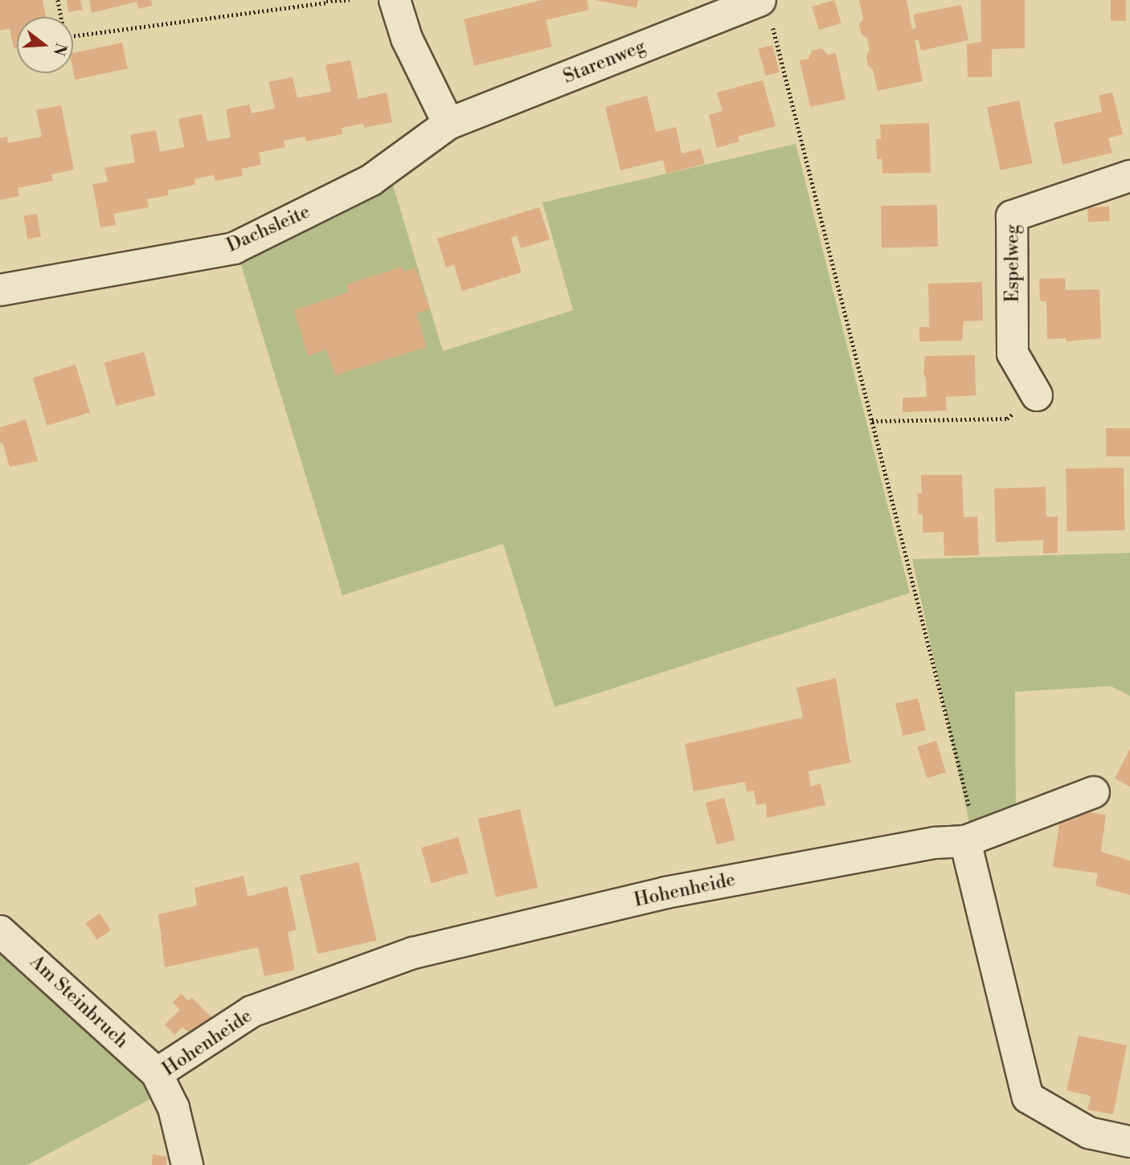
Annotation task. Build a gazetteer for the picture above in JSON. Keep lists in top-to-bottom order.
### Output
{
  "streets": {
    "street": [
      "Starenweg",
      "Dachsleite",
      "Espelweg",
      "Hohenheide",
      "Am Steinbruch"
    ]
  },
  "crossings": [
    ["Starenweg", "Dachsleite"],
    ["Hohenheide", "Am Steinbruch"]
  ],
  "north": "right"
}
